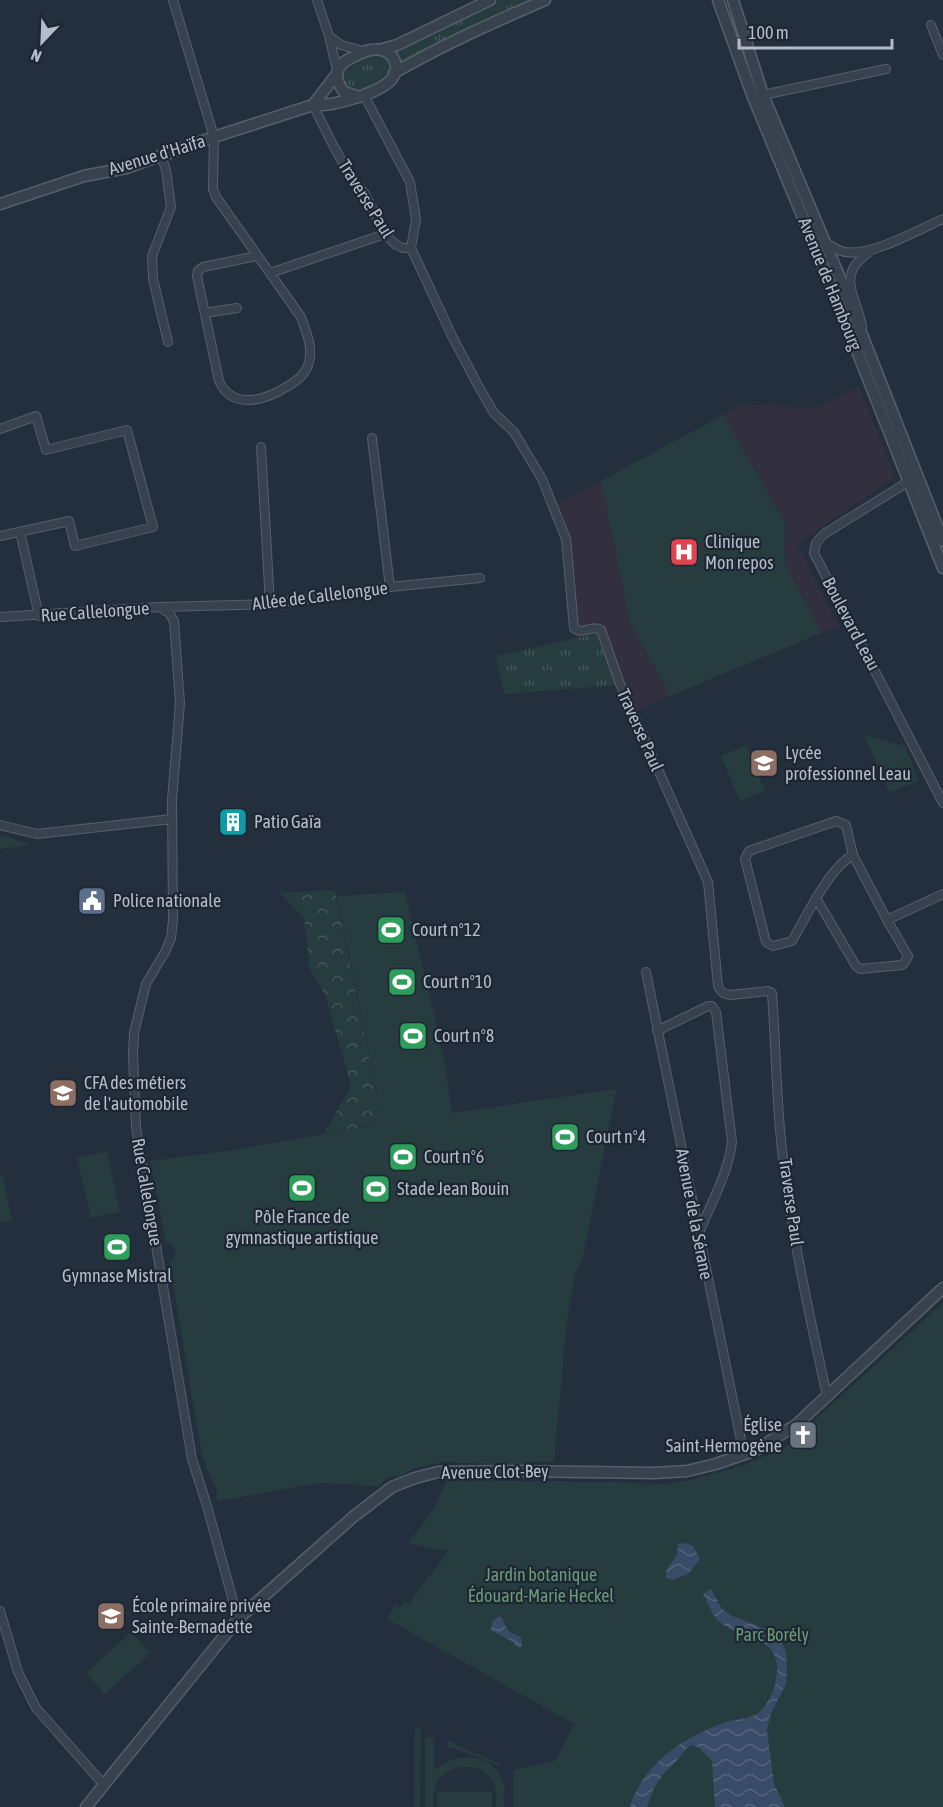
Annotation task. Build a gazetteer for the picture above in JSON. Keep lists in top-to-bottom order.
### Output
{
  "streets": {
    "street": [
      "Avenue d'Haïfa",
      "Traverse Paul",
      "Avenue de Hambourg",
      "Allée de Callelongue",
      "Rue Callelongue",
      "Boulevard Leau",
      "Avenue de la Sérane",
      "Avenue Clot-Bey"
    ]
  },
  "crossings": [
    ["Avenue d'Haïfa", "Traverse Paul"],
    ["Traverse Paul", "Avenue Clot-Bey"],
    ["Avenue de Hambourg", "Boulevard Leau"],
    ["Allée de Callelongue", "Rue Callelongue"],
    ["Rue Callelongue", "Avenue Clot-Bey"],
    ["Avenue de la Sérane", "Avenue Clot-Bey"]
  ],
  "parks": ["Jardin botanique Édouard-Marie Heckel", "Parc Borély"],
  "places": {
    "hospital": ["Clinique Mon repos"],
    "school or university": ["Lycée professionnel Leau", "CFA des métiers de l'automobile", "École primaire privée Sainte-Bernadette"],
    "building": ["Patio Gaïa"],
    "public building": ["Police nationale"],
    "sports": [
      "Court n°12",
      "Court n°10",
      "Court n°8",
      "Court n°4",
      "Court n°6",
      "Pôle France de gymnastique artistique",
      "Stade Jean Bouin",
      "Gymnase Mistral"
    ],
    "church": ["Église Saint-Hermogène"]
  },
  "scale_bar": "100 m",
  "north": "bottom left"
}
